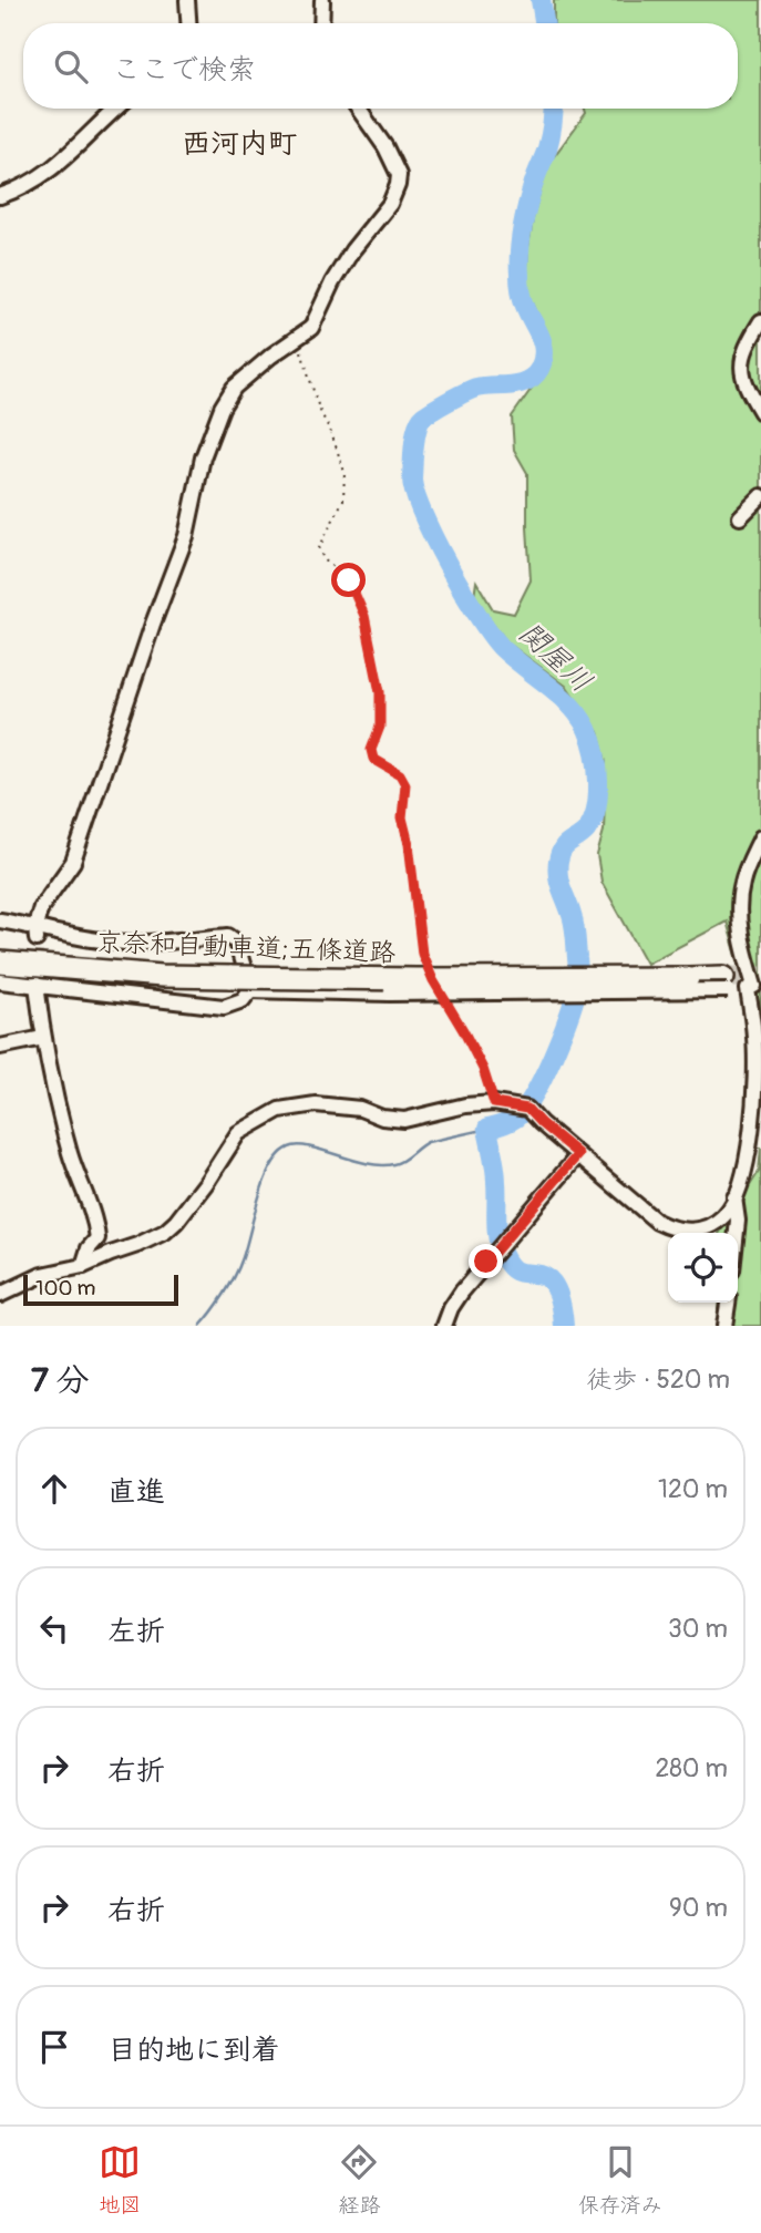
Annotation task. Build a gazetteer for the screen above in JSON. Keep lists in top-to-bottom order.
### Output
{
  "streets": {
    "highway": ["京奈和自動車道;五條道路"]
  },
  "districts": ["西河内町"],
  "water": ["関屋川"],
  "scale_bar": "100 m",
  "page": {
    "search": "ここで検索",
    "scale": "100 m",
    "heading": ["7 分", "徒歩 · 520 m"],
    "list": [
      ["直進", "120 m"],
      ["左折", "30 m"],
      ["右折", "280 m"],
      ["右折", "90 m"],
      "目的地に到着"
    ],
    "nav": ["地図", "経路", "保存済み"]
  }
}
